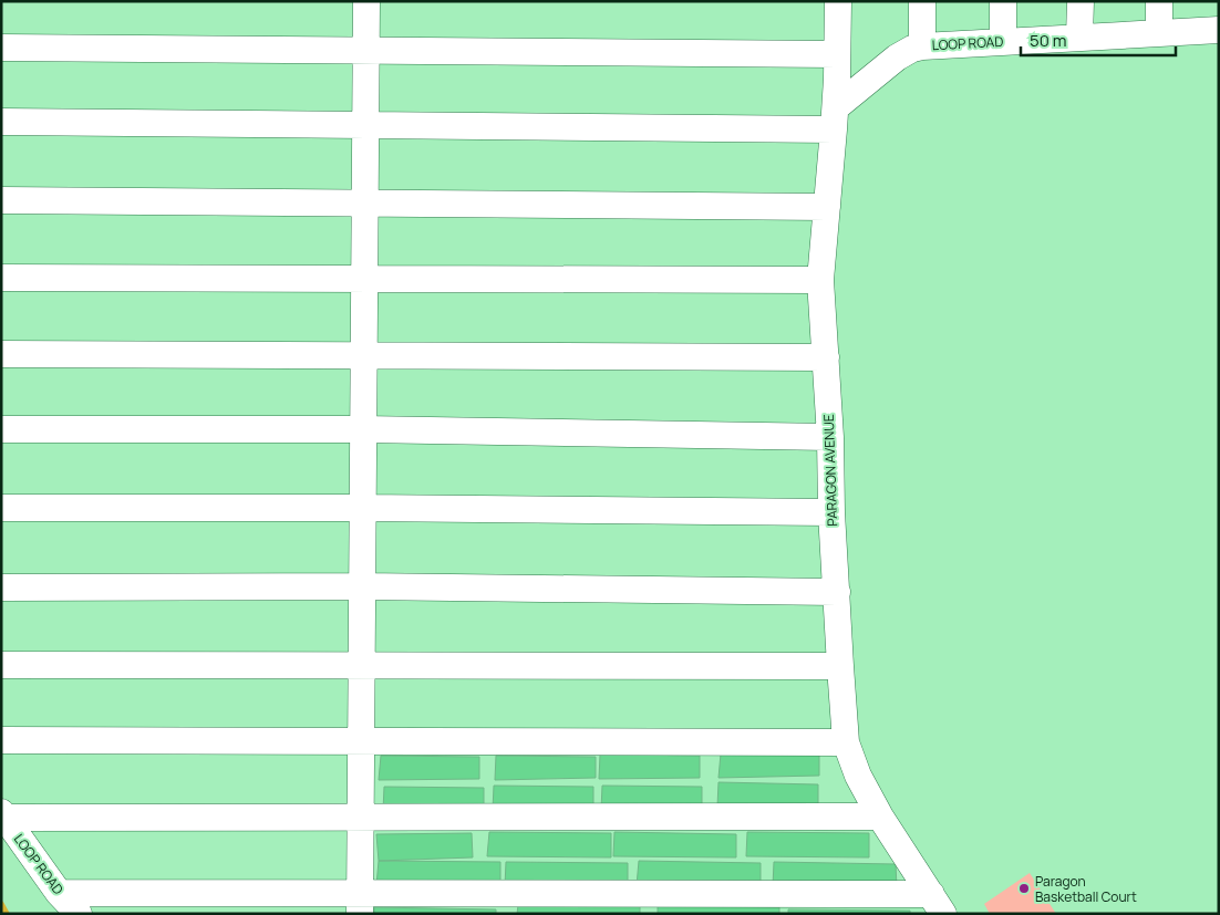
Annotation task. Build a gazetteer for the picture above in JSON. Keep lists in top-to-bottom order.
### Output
{
  "streets": {
    "street": ["LOOP ROAD", "PARAGON AVENUE"]
  },
  "crossings": [
    ["LOOP ROAD", "PARAGON AVENUE"]
  ],
  "places": ["Paragon Basketball Court"],
  "scale_bar": "50 m"
}
